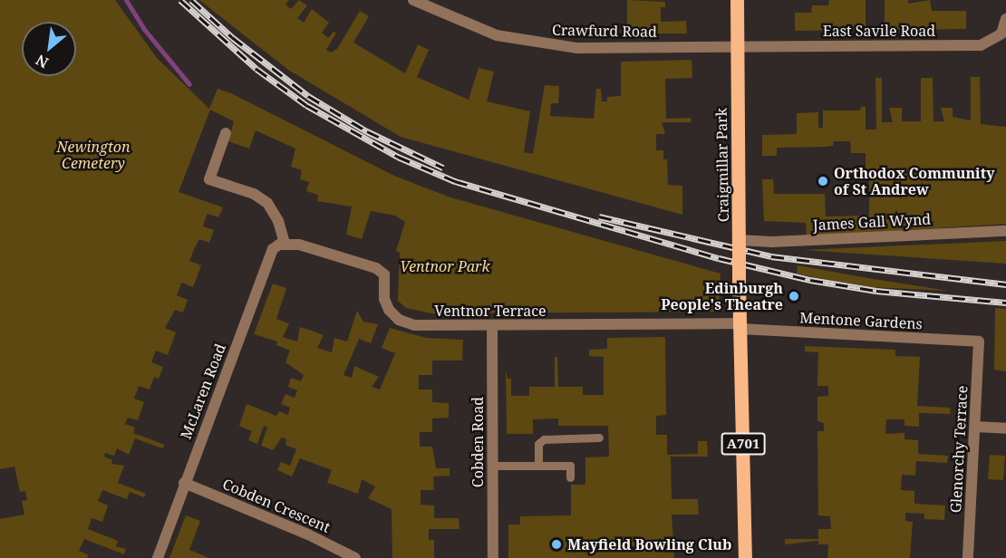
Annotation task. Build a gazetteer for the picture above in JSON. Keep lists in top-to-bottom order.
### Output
{
  "streets": {
    "main road": ["Craigmillar Park", "A701"],
    "street": [
      "Crawfurd Road",
      "East Savile Road",
      "James Gall Wynd",
      "Ventnor Terrace",
      "Mentone Gardens",
      "McLaren Road",
      "Cobden Road",
      "Glenorchy Terrace",
      "Cobden Crescent"
    ]
  },
  "crossings": [
    ["Crawfurd Road", "East Savile Road"],
    ["Crawfurd Road", "Craigmillar Park"],
    ["East Savile Road", "Craigmillar Park"],
    ["Craigmillar Park", "James Gall Wynd"],
    ["Craigmillar Park", "Ventnor Terrace"],
    ["Craigmillar Park", "Mentone Gardens"],
    ["Craigmillar Park", "A701"],
    ["Ventnor Terrace", "Mentone Gardens"],
    ["Ventnor Terrace", "McLaren Road"],
    ["Ventnor Terrace", "Cobden Road"],
    ["Ventnor Terrace", "A701"],
    ["Mentone Gardens", "A701"],
    ["Mentone Gardens", "Glenorchy Terrace"],
    ["McLaren Road", "Cobden Crescent"]
  ],
  "parks": ["Newington Cemetery", "Ventnor Park"],
  "places": ["Orthodox Community of St Andrew", "Edinburgh People's Theatre", "Mayfield Bowling Club"],
  "north": "bottom left"
}
